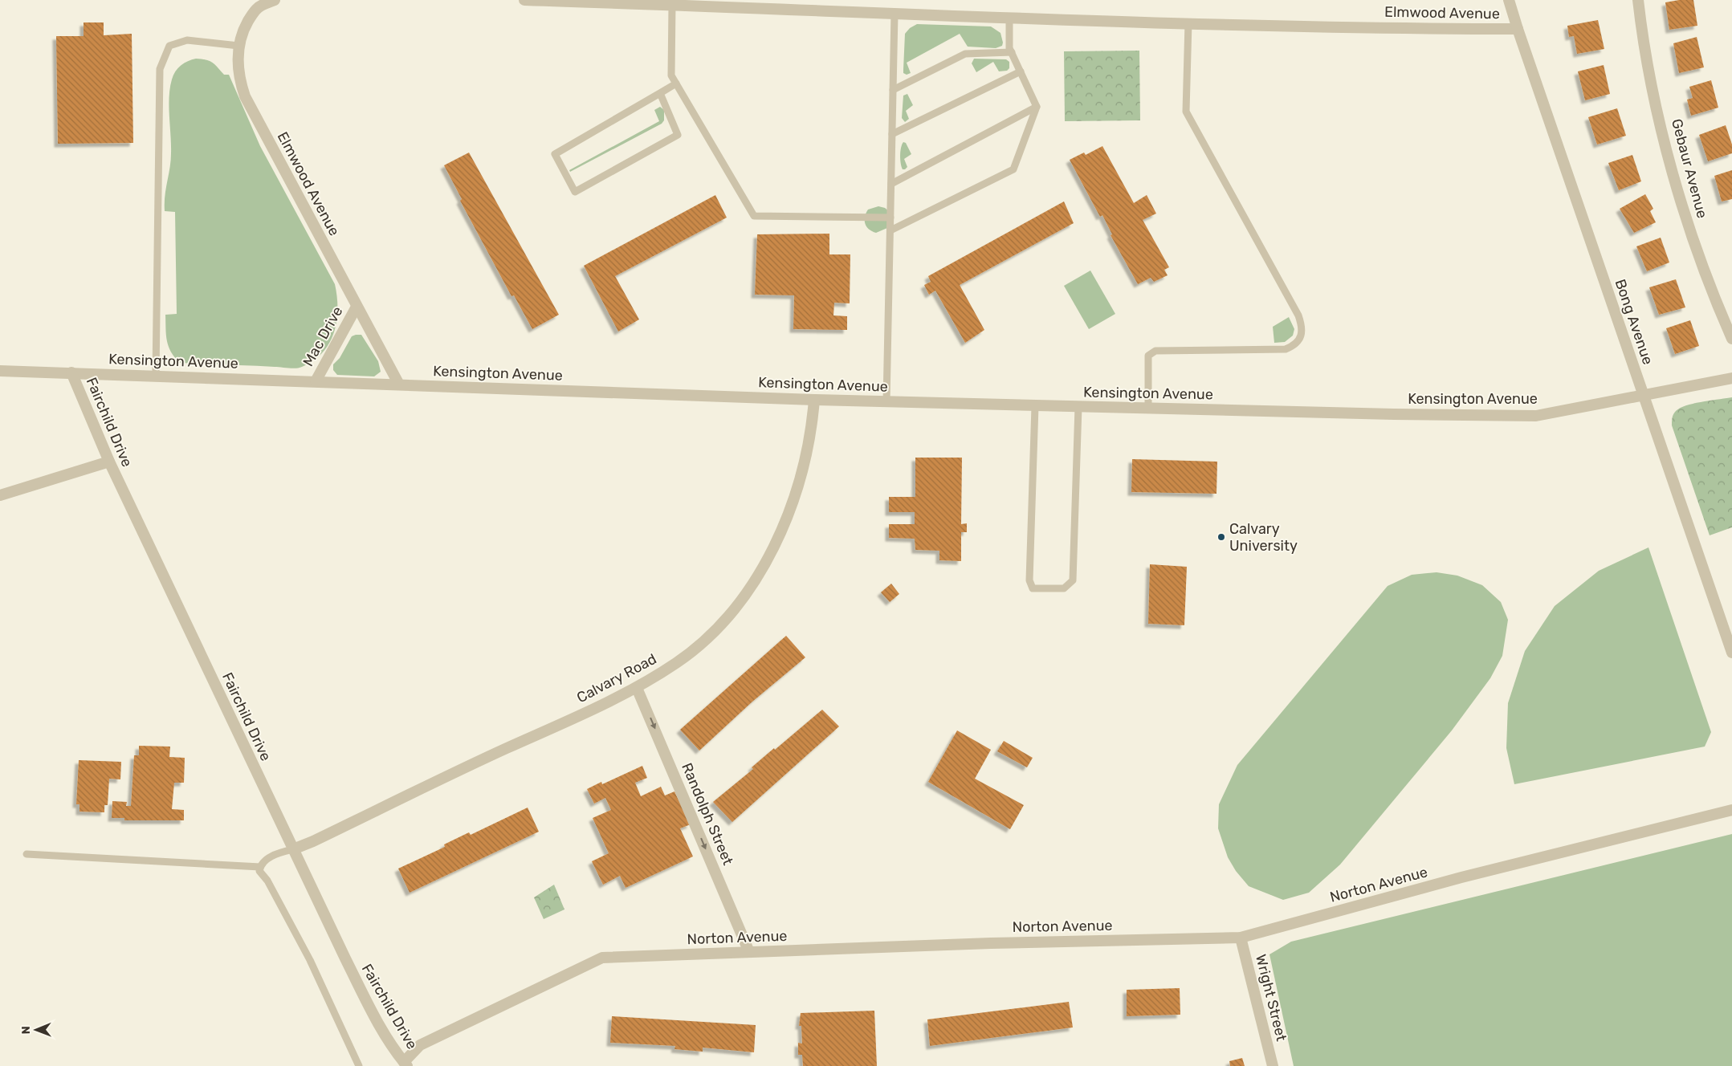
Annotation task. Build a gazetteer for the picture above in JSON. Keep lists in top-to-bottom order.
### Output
{
  "streets": {
    "street": [
      "Elmwood Avenue",
      "Gebaur Avenue",
      "Bong Avenue",
      "Mac Drive",
      "Kensington Avenue",
      "Fairchild Drive",
      "Calvary Road",
      "Randolph Street",
      "Norton Avenue",
      "Wright Street"
    ]
  },
  "crossings": [
    ["Elmwood Avenue", "Bong Avenue"],
    ["Elmwood Avenue", "Mac Drive"],
    ["Elmwood Avenue", "Kensington Avenue"],
    ["Bong Avenue", "Kensington Avenue"],
    ["Mac Drive", "Kensington Avenue"],
    ["Kensington Avenue", "Fairchild Drive"],
    ["Kensington Avenue", "Calvary Road"],
    ["Fairchild Drive", "Calvary Road"],
    ["Fairchild Drive", "Norton Avenue"],
    ["Calvary Road", "Randolph Street"],
    ["Randolph Street", "Norton Avenue"],
    ["Norton Avenue", "Wright Street"]
  ],
  "one_way": ["Randolph Street"],
  "places": ["Calvary University"],
  "north": "left"
}
